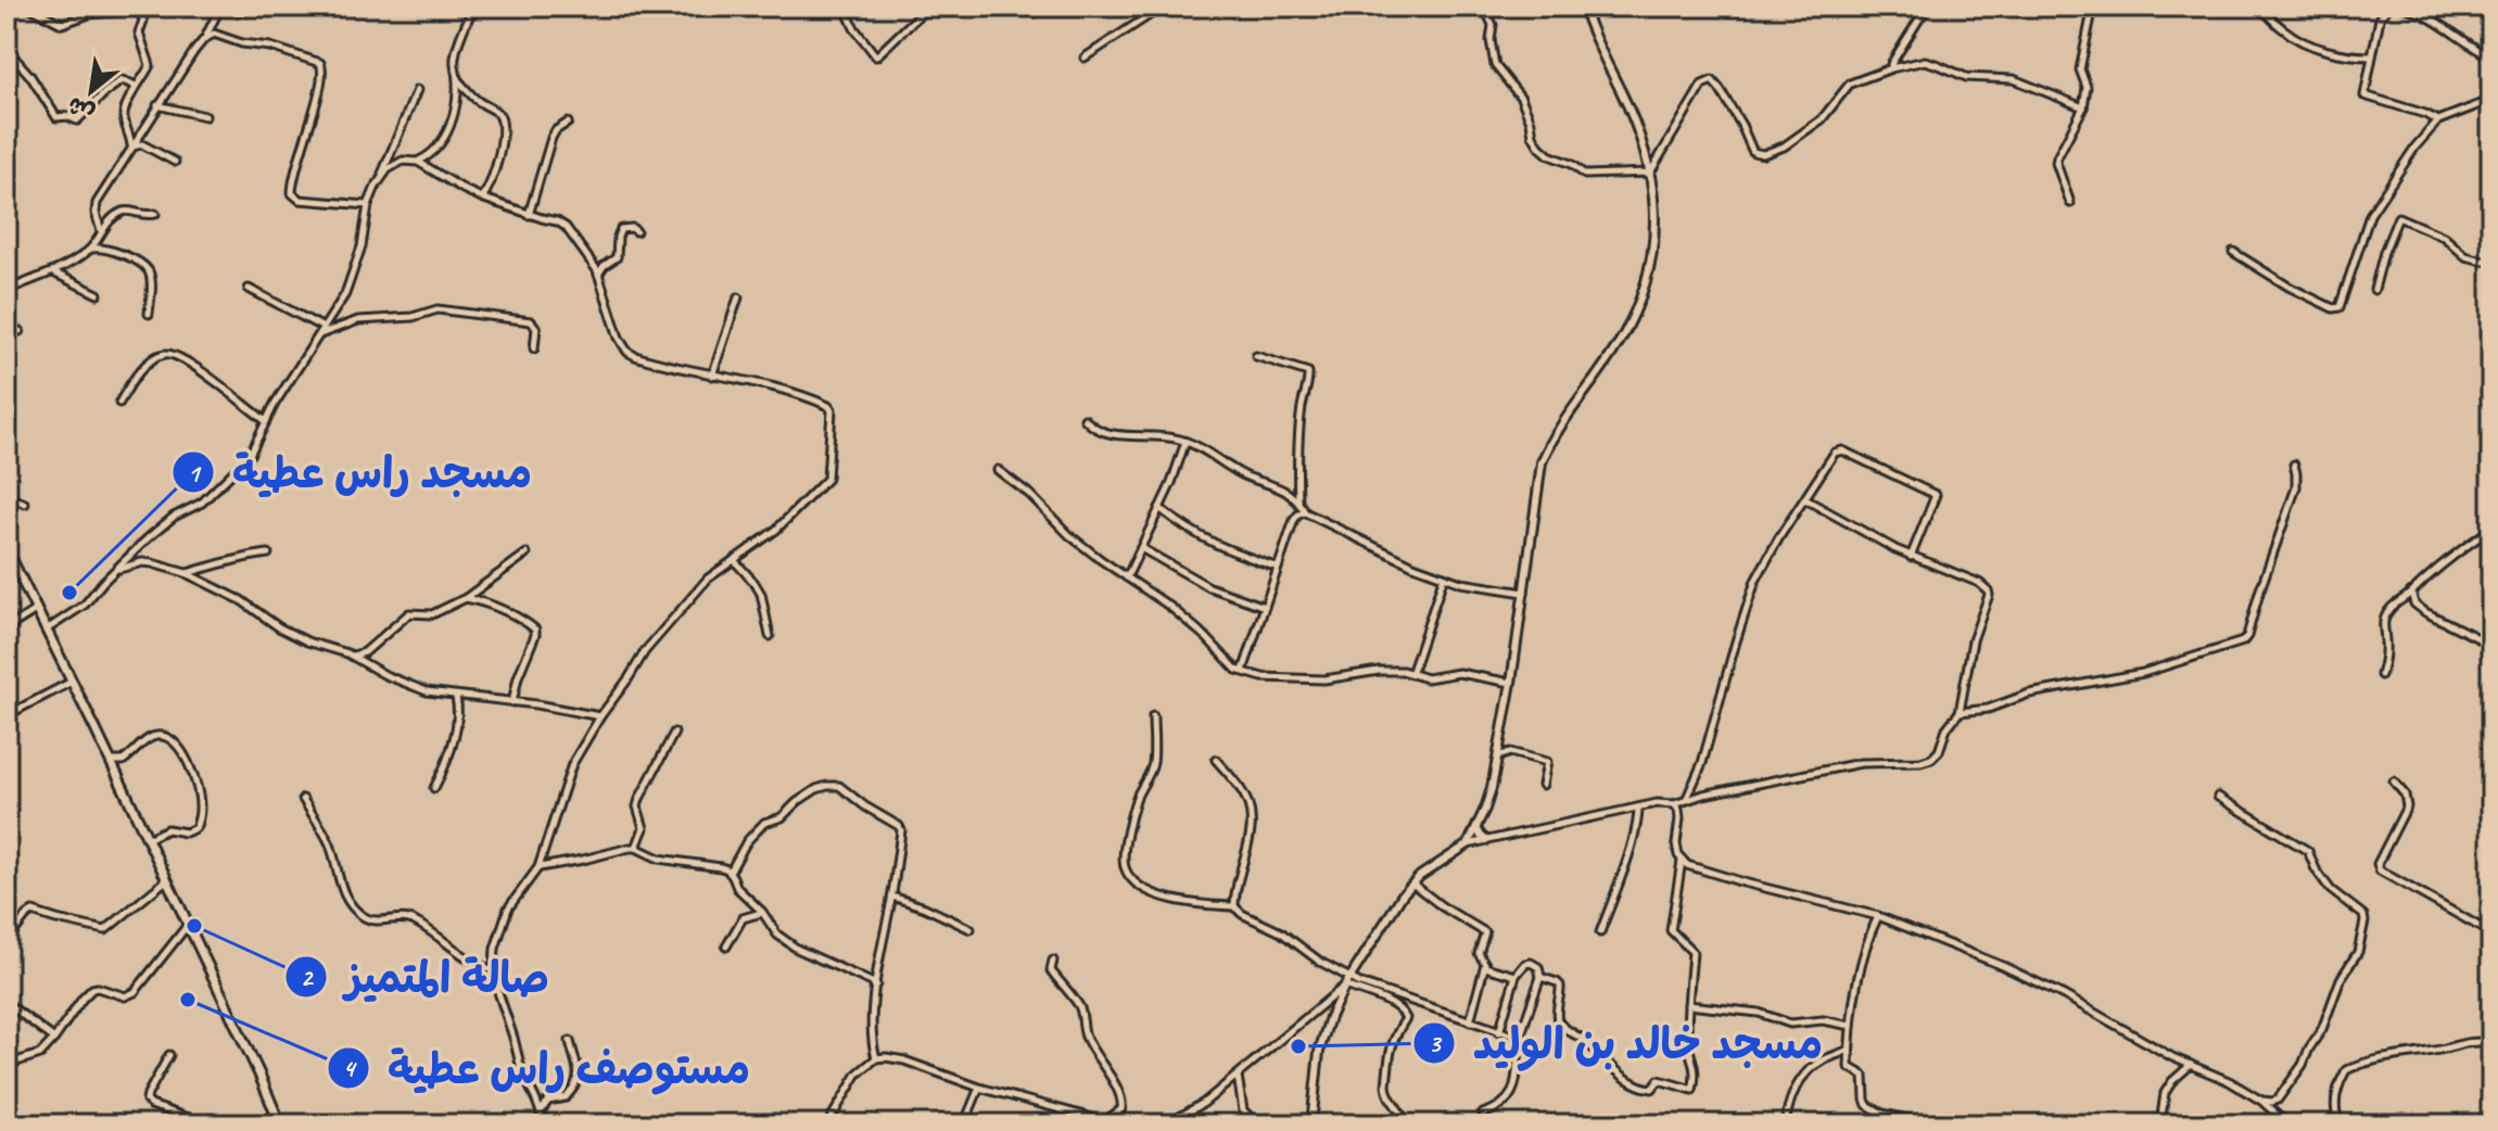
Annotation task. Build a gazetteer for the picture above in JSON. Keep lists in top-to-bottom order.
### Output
{
  "places": [
    "مسجد راس عطية",
    "صالة المتميز",
    "مستوصف راس عطية",
    "مسجد خالد بن الوليد"
  ],
  "north": "bottom left"
}
